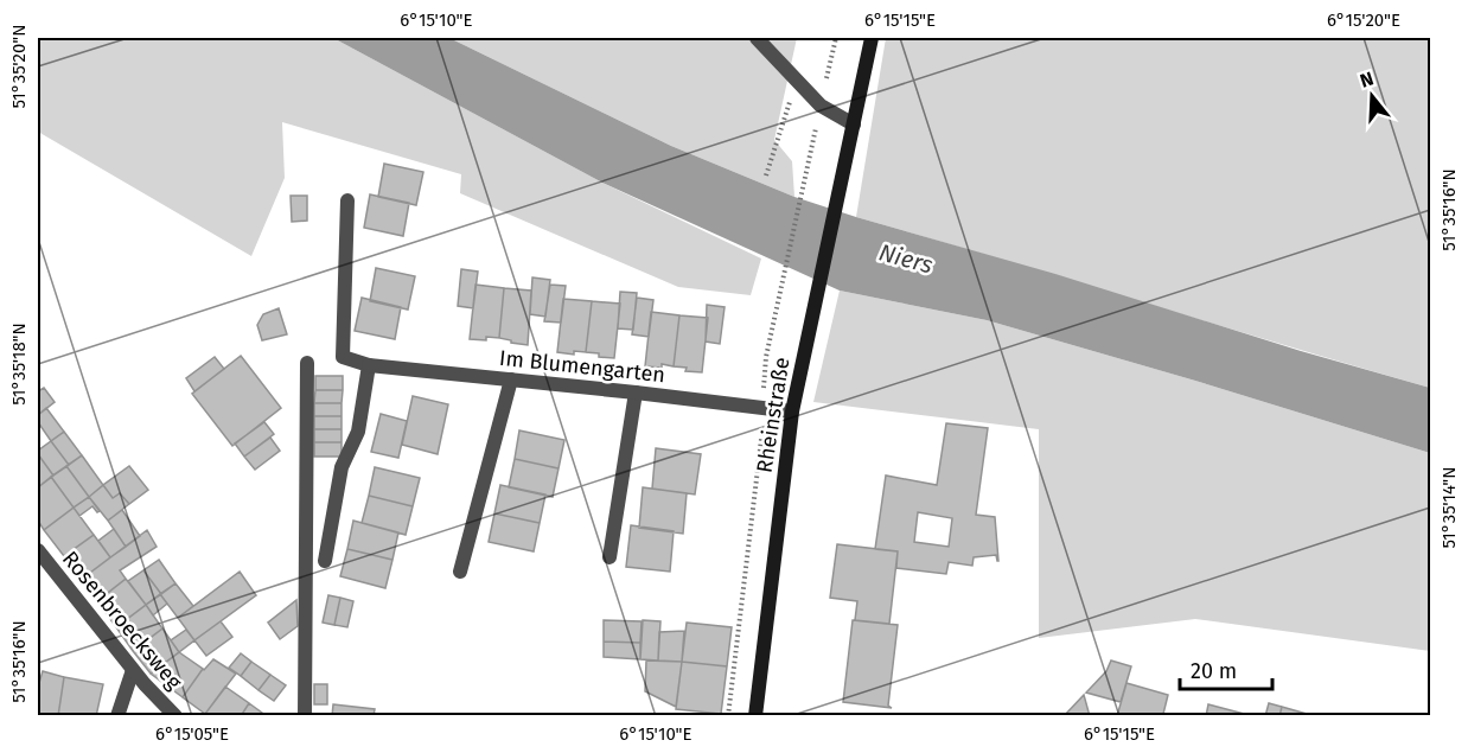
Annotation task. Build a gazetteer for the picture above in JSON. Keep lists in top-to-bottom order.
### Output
{
  "streets": {
    "main road": ["Rheinstraße"],
    "street": ["Im Blumengarten", "Rosenbroecksweg"]
  },
  "crossings": [
    ["Im Blumengarten", "Rheinstraße"]
  ],
  "water": ["Niers"],
  "scale_bar": "20 m",
  "north": "top",
  "coordinates": [
    "6°15'10\"E",
    "6°15'15\"E",
    "6°15'20\"E",
    "51°35'20\"N",
    "51°35'16\"N",
    "51°35'18\"N",
    "51°35'14\"N",
    "6°15'05\"E"
  ]
}
